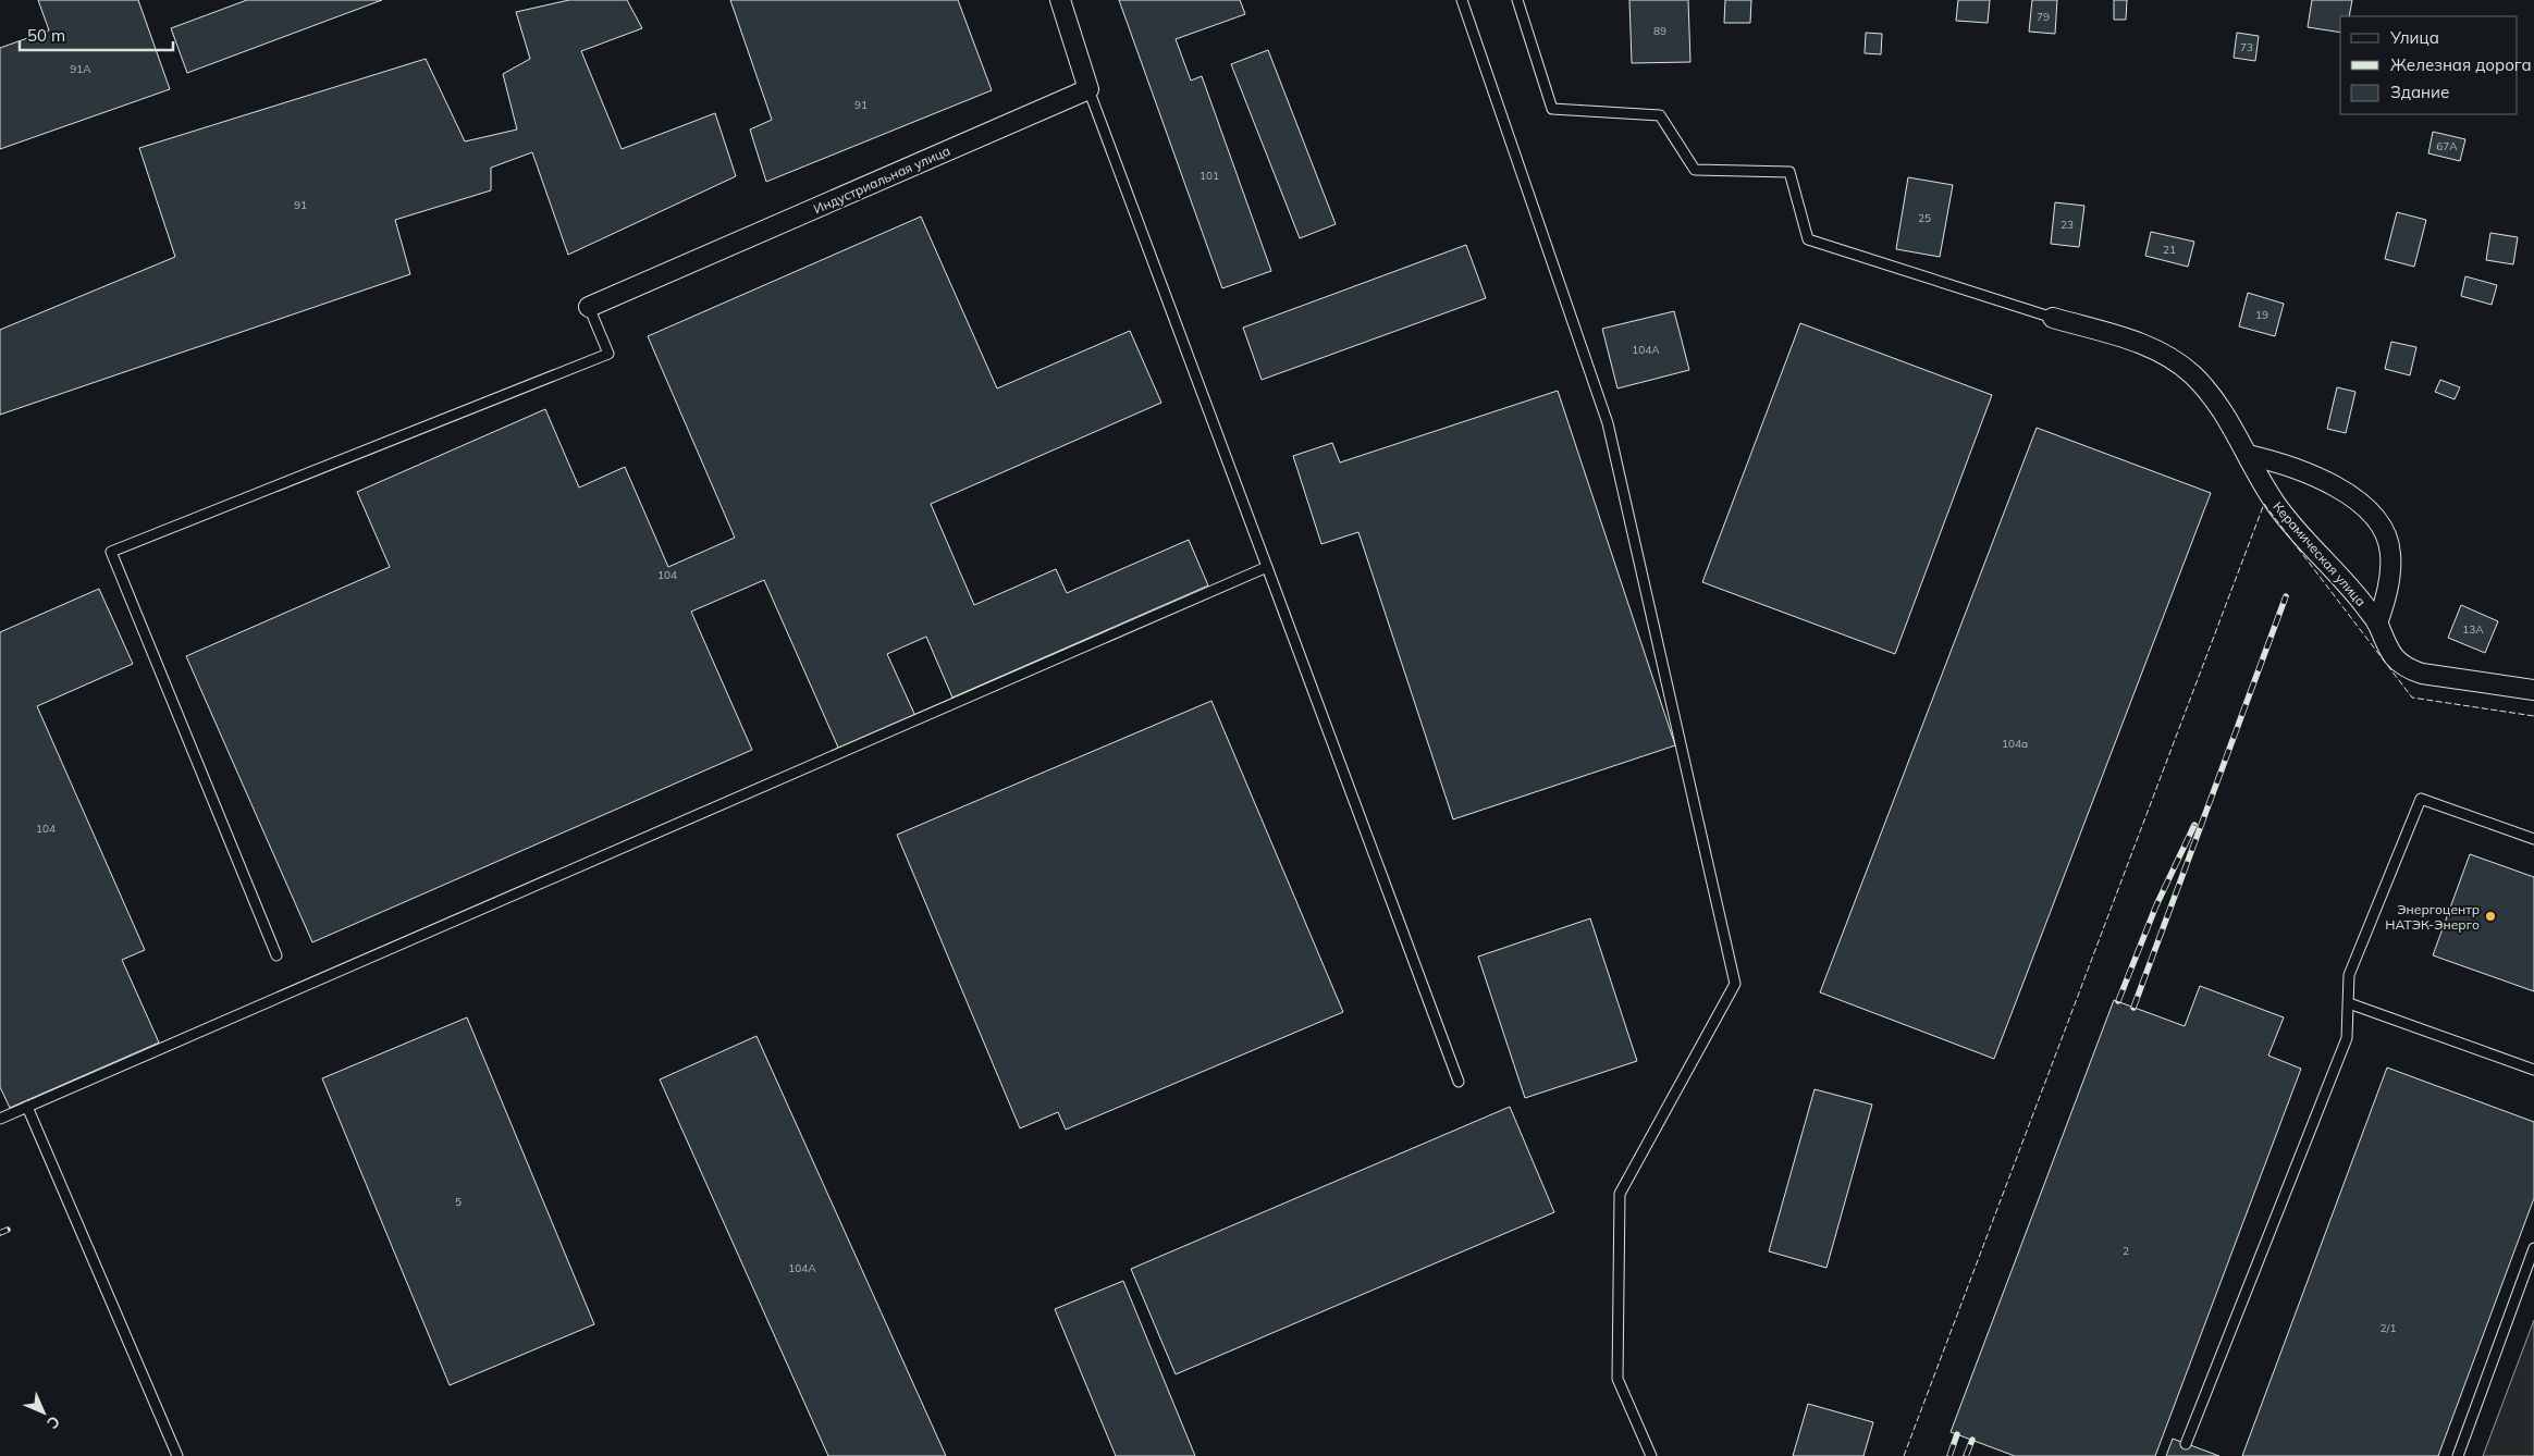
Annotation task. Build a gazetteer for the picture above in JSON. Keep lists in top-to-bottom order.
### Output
{
  "streets": {
    "street": ["Индустриальная улица", "Керамическая улица"]
  },
  "places": ["Энергоцентр НАТЭК-Энерго"],
  "house_numbers": [
    "79",
    "89",
    "73",
    "91А",
    "91",
    "67А",
    "101",
    "91",
    "25",
    "23",
    "21",
    "19",
    "104А",
    "104",
    "13А",
    "104а",
    "104",
    "5",
    "2",
    "104А",
    "2/1"
  ],
  "legend": ["Улица", "Железная дорога", "Здание"],
  "scale_bar": "50 m",
  "north": "bottom right"
}
